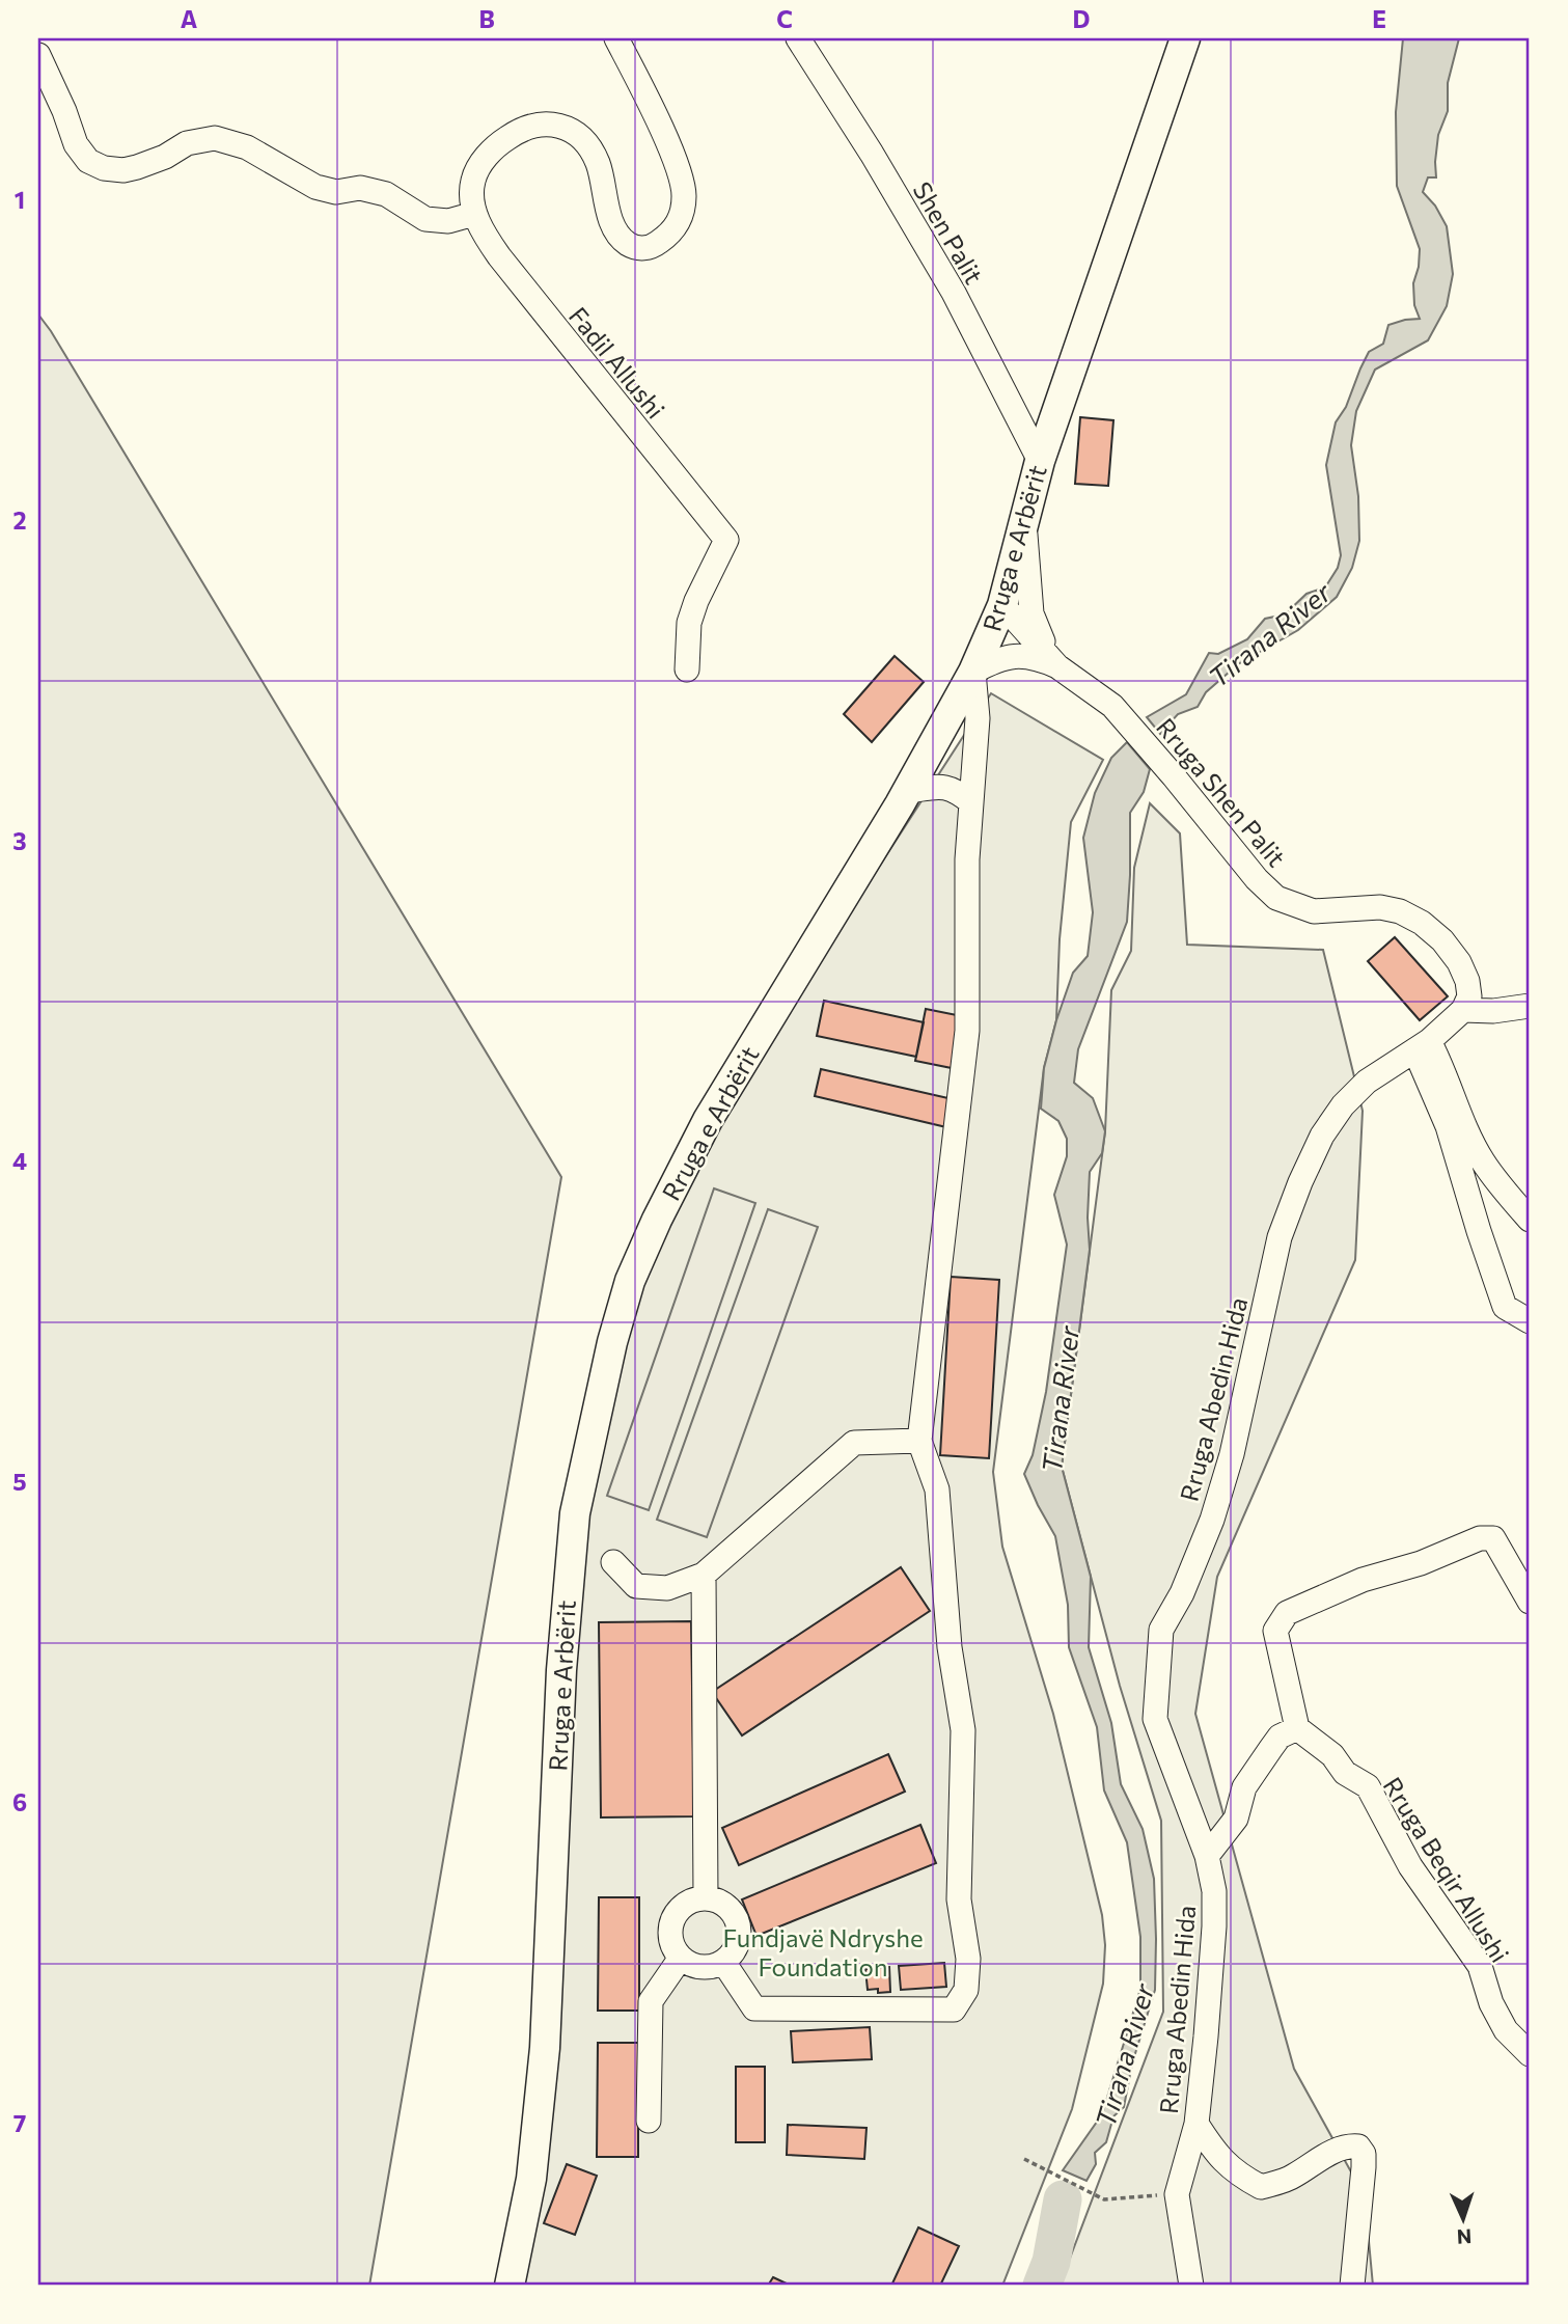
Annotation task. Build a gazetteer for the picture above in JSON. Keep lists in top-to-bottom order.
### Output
{
  "streets": {
    "main road": ["Rruga e Arbërit"],
    "street": [
      "Shen Palit",
      "Fadil Allushi",
      "Rruga Shen Palit",
      "Rruga Abedin Hida",
      "Rruga Beqir Allushi"
    ]
  },
  "crossings": [
    ["Shen Palit", "Rruga e Arbërit"],
    ["Rruga e Arbërit", "Rruga Shen Palit"],
    ["Rruga Shen Palit", "Rruga Abedin Hida"]
  ],
  "water": ["Tirana River"],
  "parks": ["Fundjavë Ndryshe Foundation"],
  "north": "bottom",
  "grid": {
    "columns": [
      "A",
      "B",
      "C",
      "D",
      "E"
    ],
    "rows": [
      "1",
      "2",
      "3",
      "4",
      "5",
      "6",
      "7"
    ]
  }
}
